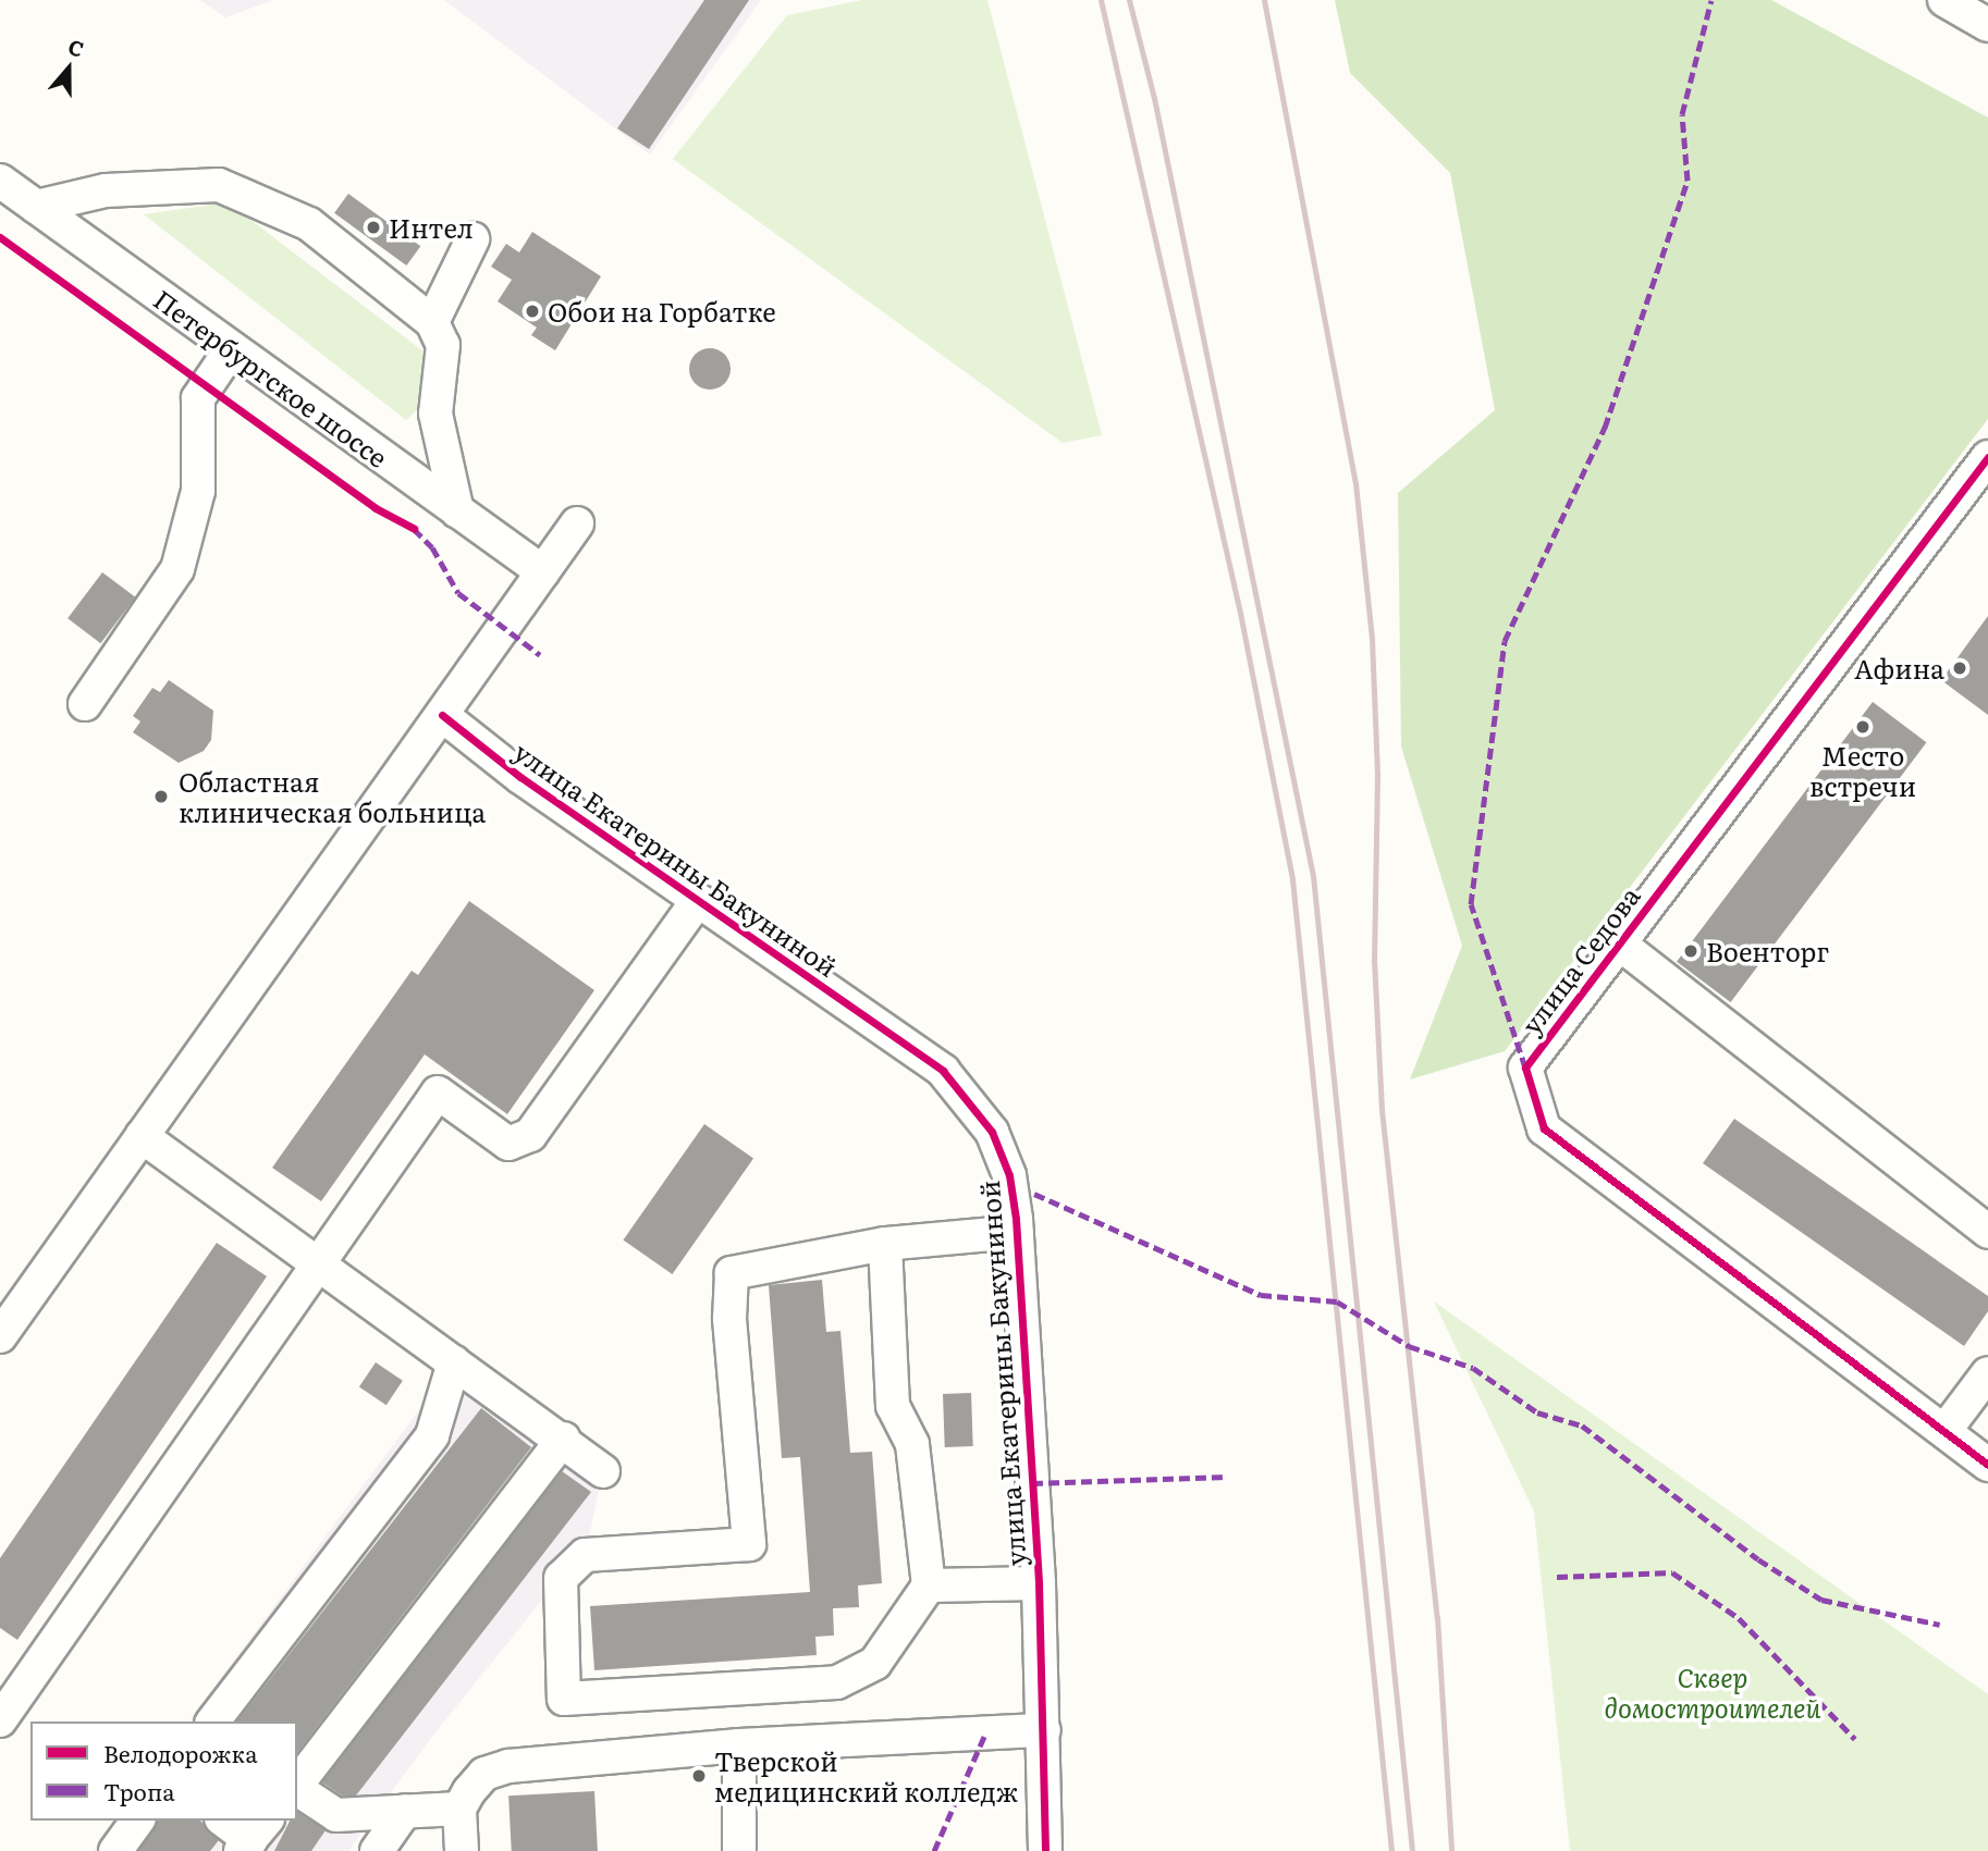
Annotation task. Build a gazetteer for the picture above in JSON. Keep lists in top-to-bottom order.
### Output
{
  "streets": {
    "street": ["Петербургское шоссе", "улица Екатерины Бакуниной", "улица Седова"]
  },
  "parks": ["Сквер домостроителей"],
  "places": [
    "Интел",
    "Обои на Горбатке",
    "Афина",
    "Место встречи",
    "Областная клиническая больница",
    "Военторг",
    "Тверской медицинский колледж"
  ],
  "legend": ["Велодорожка", "Тропа"],
  "north": "top"
}
